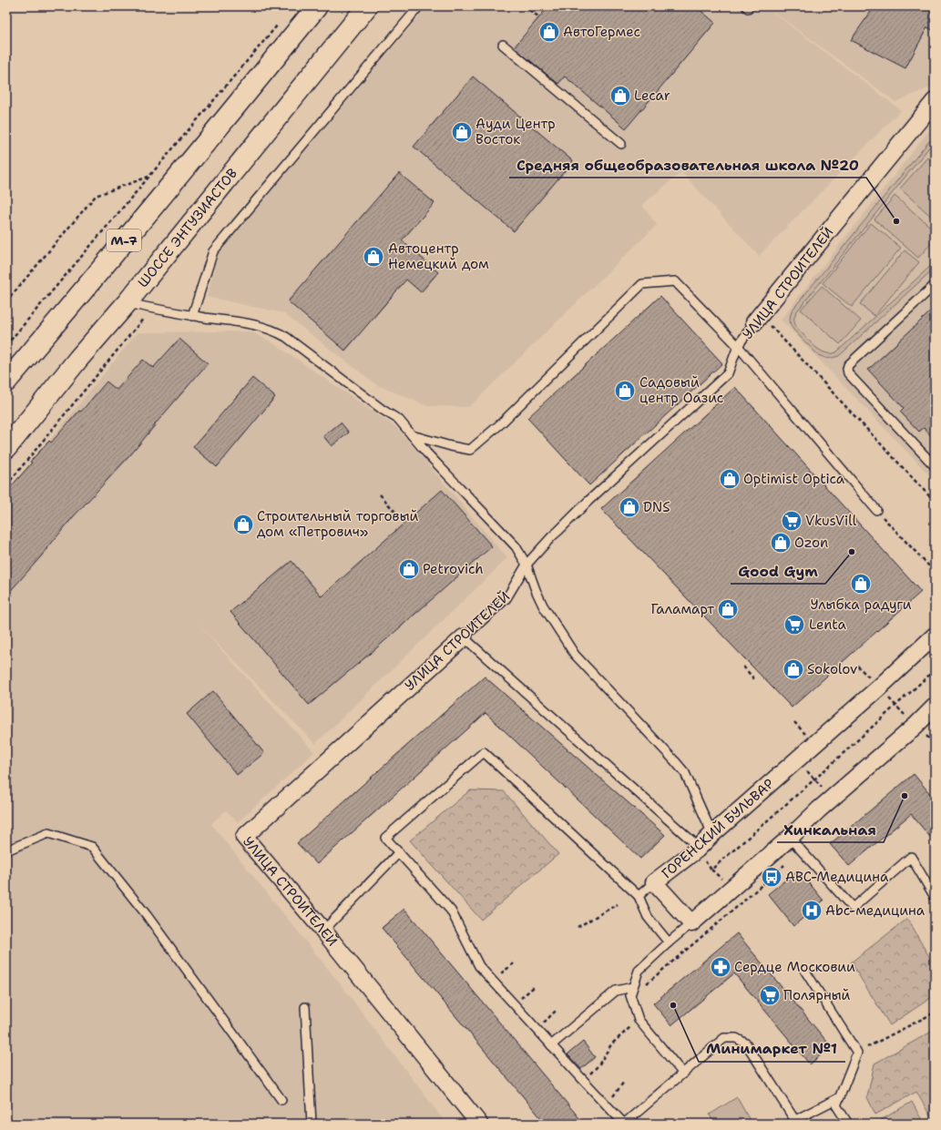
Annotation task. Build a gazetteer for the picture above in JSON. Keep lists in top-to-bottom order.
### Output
{
  "streets": {
    "highway": ["ШОССЕ ЭНТУЗИАСТОВ", "М-7"],
    "street": ["УЛИЦА СТРОИТЕЛЕЙ", "ГОРЕНСКИЙ БУЛЬВАР"]
  },
  "places": {
    "shop": [
      "АвтоГермес",
      "Lecar",
      "Ауди Центр Восток",
      "Автоцентр Немецкий дом",
      "Садовый центр Оазис",
      "Optimist Optica",
      "DNS",
      "Строительный торговый дом «Петрович»",
      "Ozon",
      "Petrovich",
      "Улыбка радуги",
      "Галамарт",
      "Sokolov"
    ],
    "other": [
      "Средняя общеобразовательная школа №20",
      "Good Gym",
      "Хинкальная",
      "Минимаркет №1"
    ],
    "supermarket": ["VkusVill", "Lenta", "Полярный"],
    "bus stop": ["АВС-Медицина"],
    "hospital": ["Abc-медицина"],
    "pharmacy": ["Сердце Московии"]
  }
}
